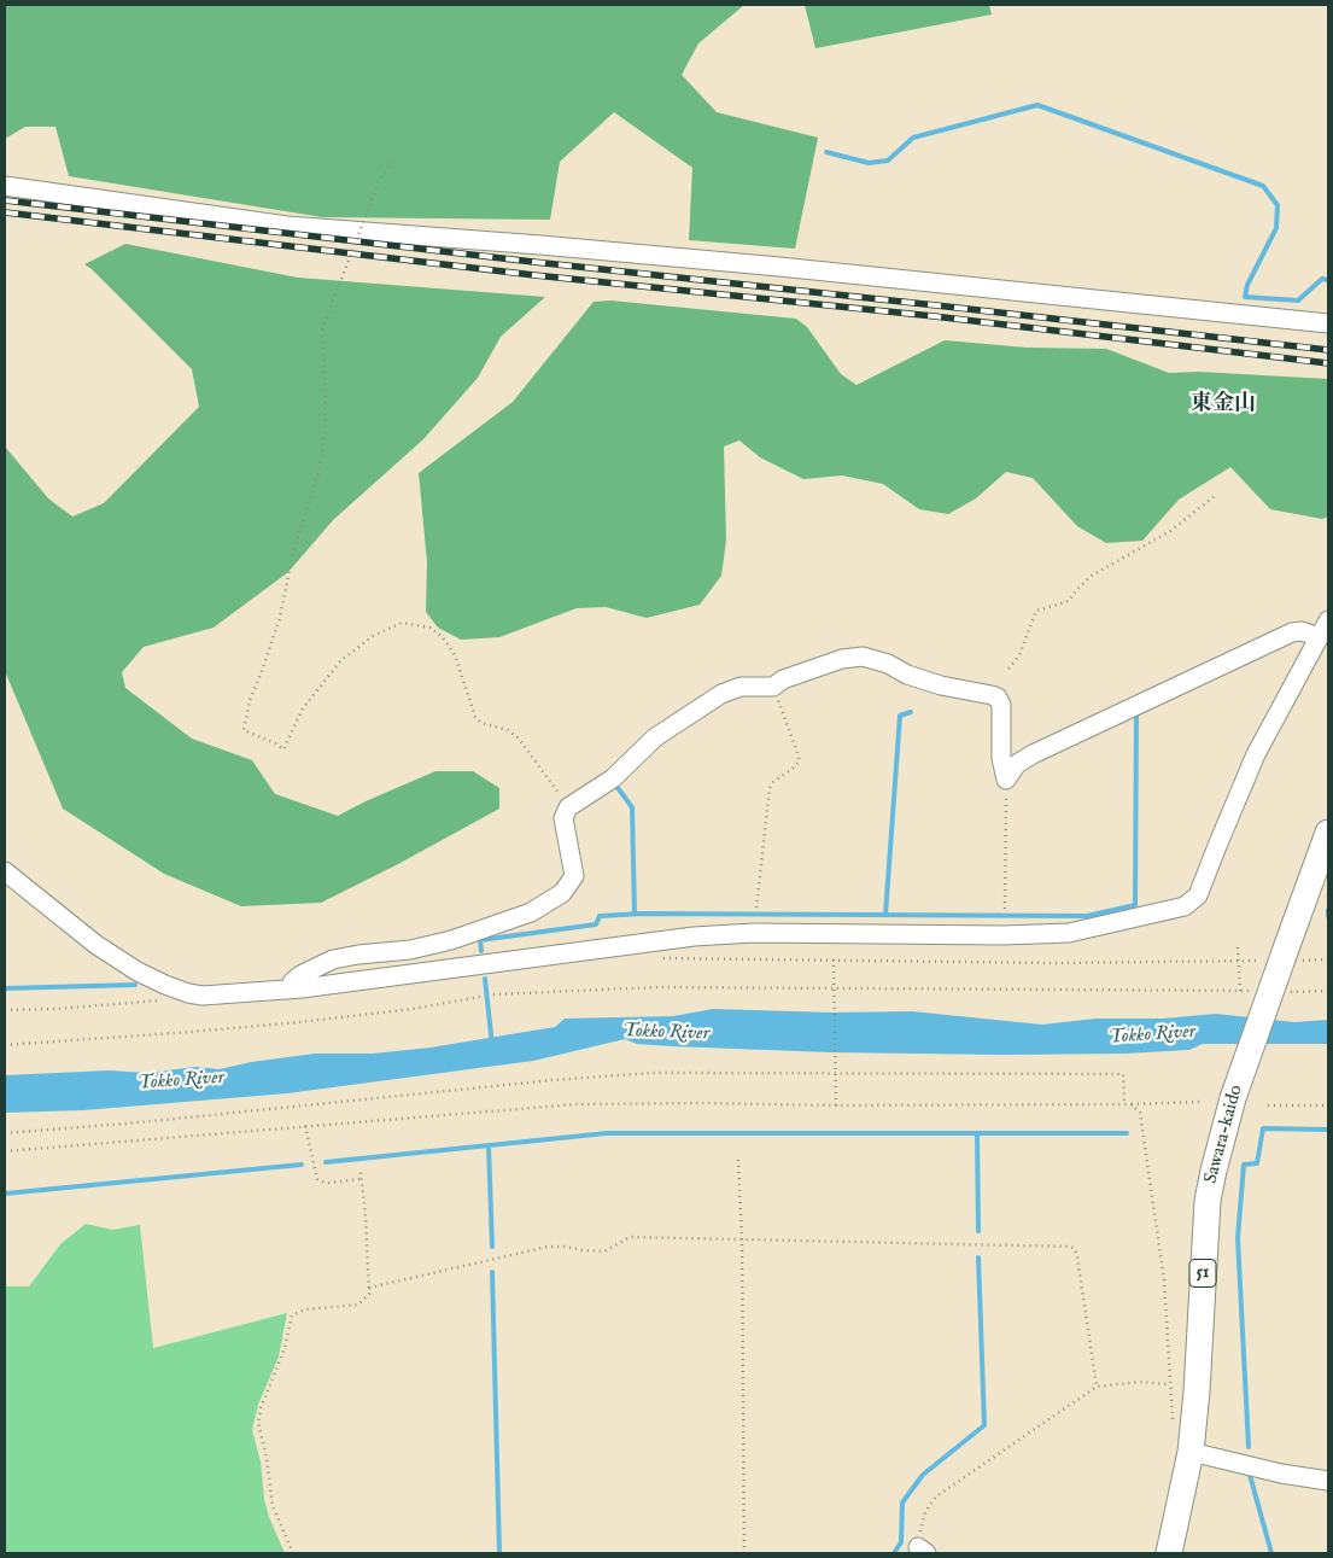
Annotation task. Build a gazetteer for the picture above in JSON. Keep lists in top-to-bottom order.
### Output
{
  "streets": {
    "highway": ["Sawara-kaido", "51"]
  },
  "crossings": [
    ["Sawara-kaido", "51"]
  ],
  "districts": ["東金山"],
  "water": ["Tokko River"]
}
